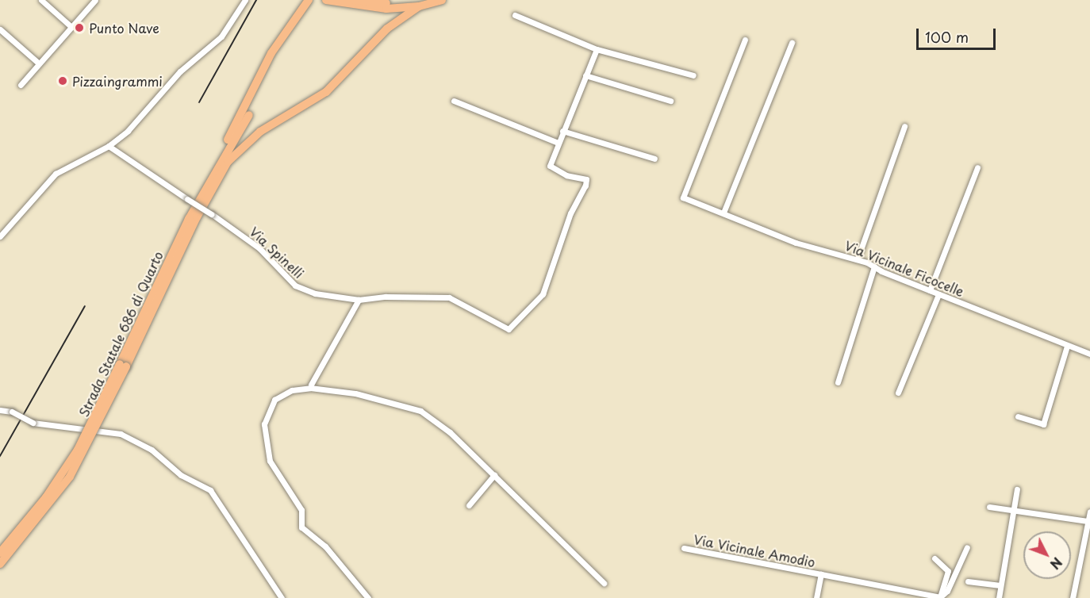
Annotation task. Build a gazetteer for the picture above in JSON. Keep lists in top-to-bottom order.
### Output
{
  "streets": {
    "highway": ["Strada Statale 686 di Quarto"],
    "street": ["Via Spinelli", "Via Vicinale Ficocelle", "Via Vicinale Amodio"]
  },
  "places": ["Punto Nave", "Pizzaingrammi"],
  "scale_bar": "100 m",
  "north": "bottom right"
}
